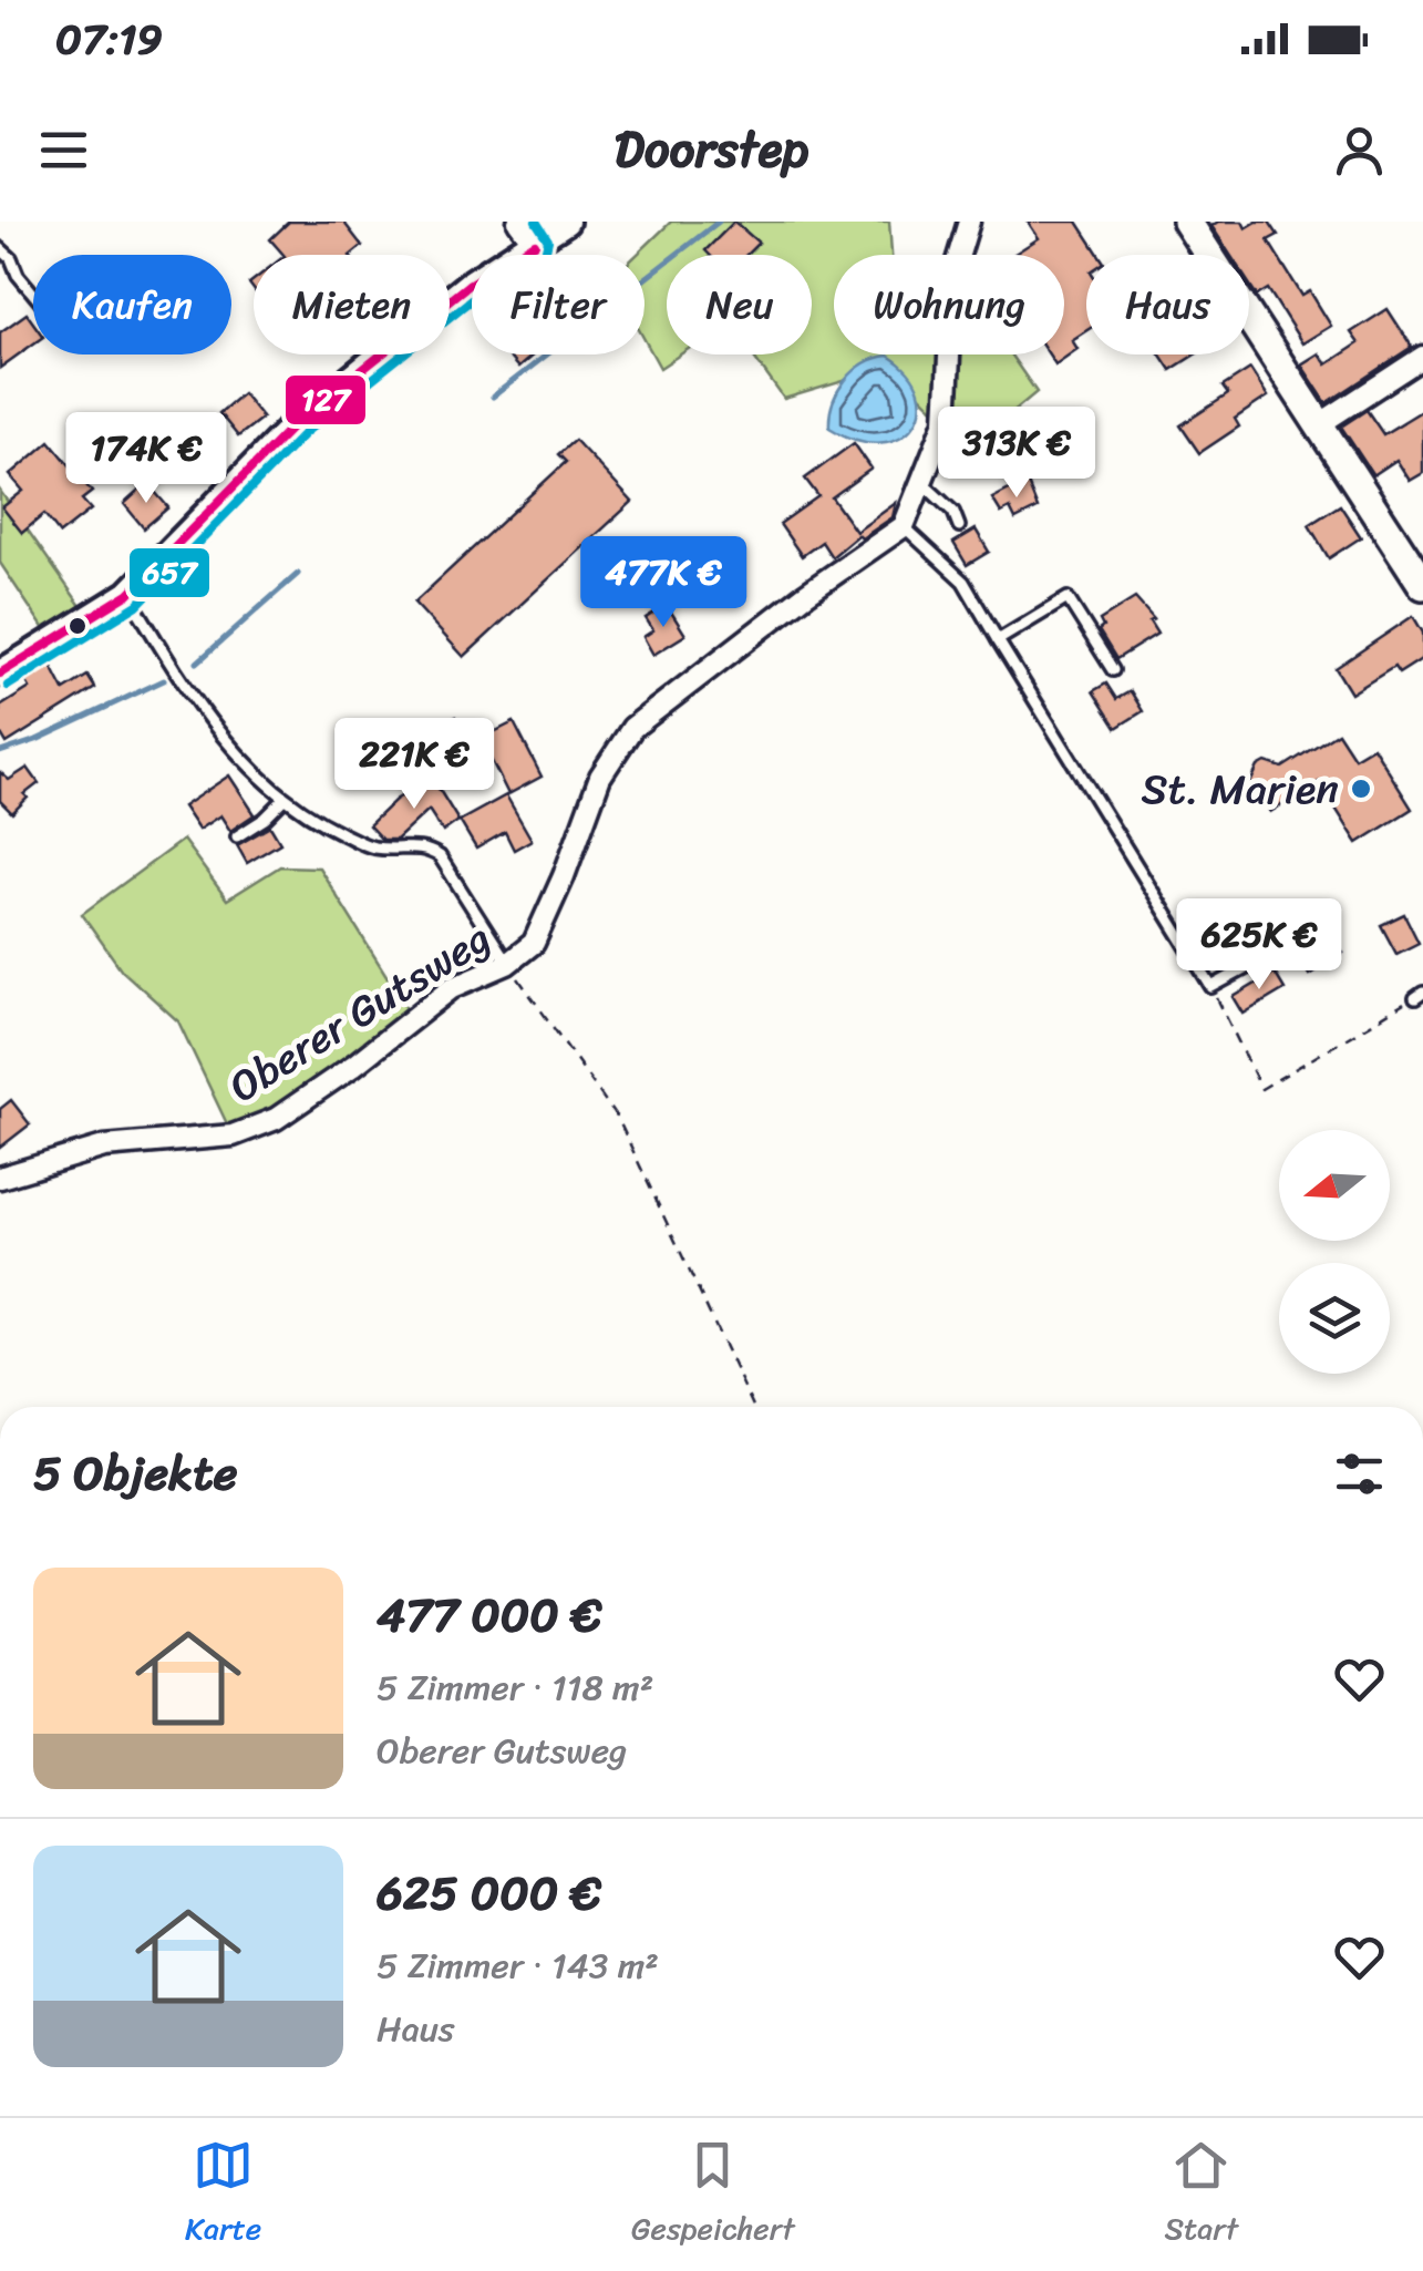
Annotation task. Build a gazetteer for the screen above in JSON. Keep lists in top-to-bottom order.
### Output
{
  "streets": {
    "street": ["Oberer Gutsweg"]
  },
  "places": ["St. Marien"],
  "lines": ["transit line 657", "transit line 127"],
  "north": "left",
  "page": {
    "status": "07:19",
    "header": "Doorstep",
    "chip": [
      "Kaufen",
      "Mieten",
      "Filter",
      "Neu",
      "Wohnung",
      "Haus"
    ],
    "price": [
      "313K €",
      "174K €",
      "477K €",
      "221K €",
      "625K €"
    ],
    "heading": "5 Objekte",
    "list": [
      {
        "name": "477 000 €",
        "note": "5 Zimmer · 118 m² · Oberer Gutsweg"
      },
      {
        "name": "625 000 €",
        "note": "5 Zimmer · 143 m² · Haus"
      }
    ],
    "tabs": ["Karte", "Gespeichert", "Start"]
  }
}
